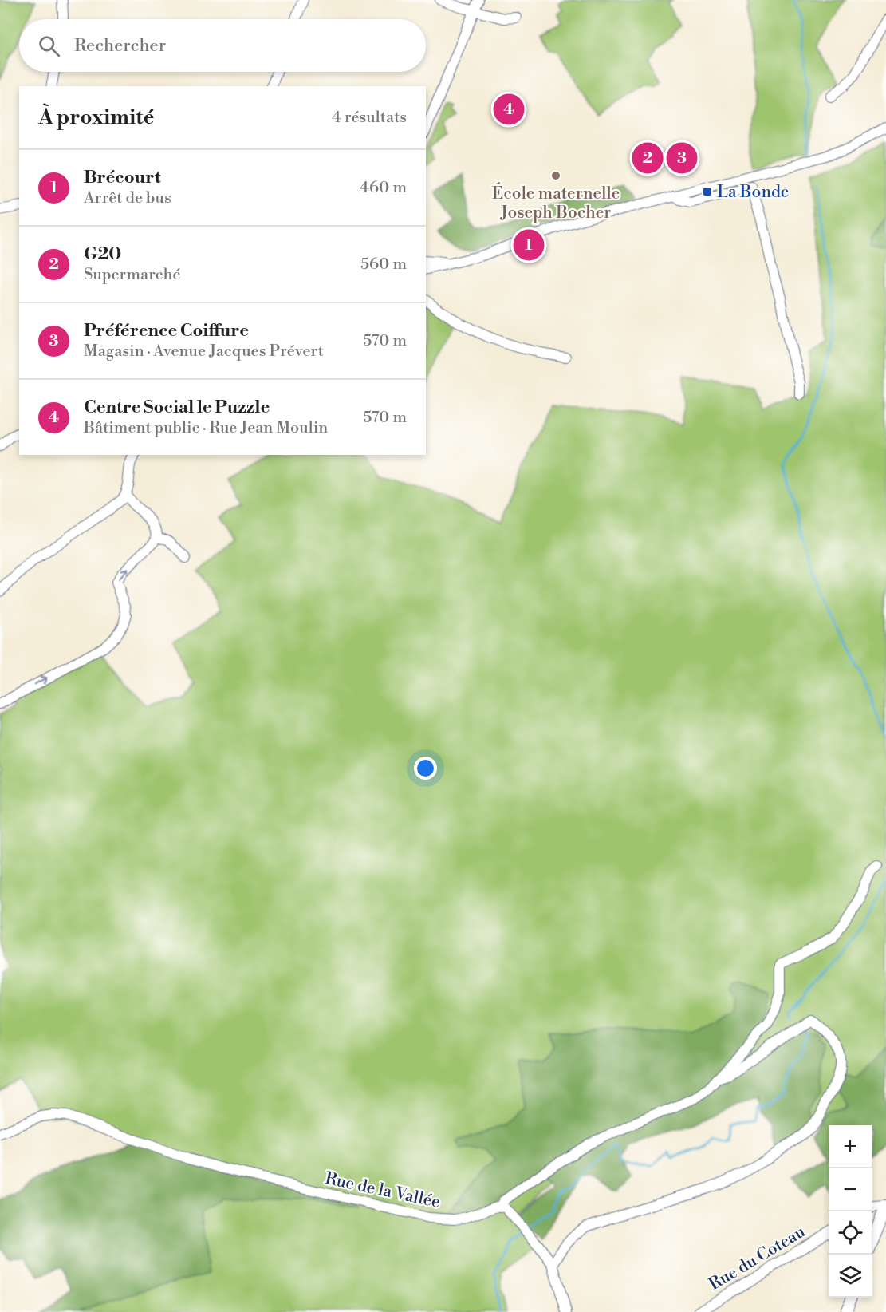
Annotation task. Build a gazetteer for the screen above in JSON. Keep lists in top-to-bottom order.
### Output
{
  "streets": {
    "street": ["Rue de la Vallée", "Rue du Coteau"]
  },
  "places": {
    "other": ["École maternelle Joseph Bocher"],
    "transit": ["La Bonde"]
  },
  "page": {
    "search": "Rechercher",
    "heading": ["À proximité", "4 résultats"],
    "pins": [
      "4",
      "2",
      "3",
      "1"
    ],
    "list": [
      {
        "mark": "1",
        "name": "Brécourt",
        "note": "Arrêt de bus",
        "value": "460 m"
      },
      {
        "mark": "2",
        "name": "G20",
        "note": "Supermarché",
        "value": "560 m"
      },
      {
        "mark": "3",
        "name": "Préférence Coiffure",
        "note": "Magasin · Avenue Jacques Prévert",
        "value": "570 m"
      },
      {
        "mark": "4",
        "name": "Centre Social le Puzzle",
        "note": "Bâtiment public · Rue Jean Moulin",
        "value": "570 m"
      }
    ],
    "map_buttons": ["+", "−"]
  }
}
